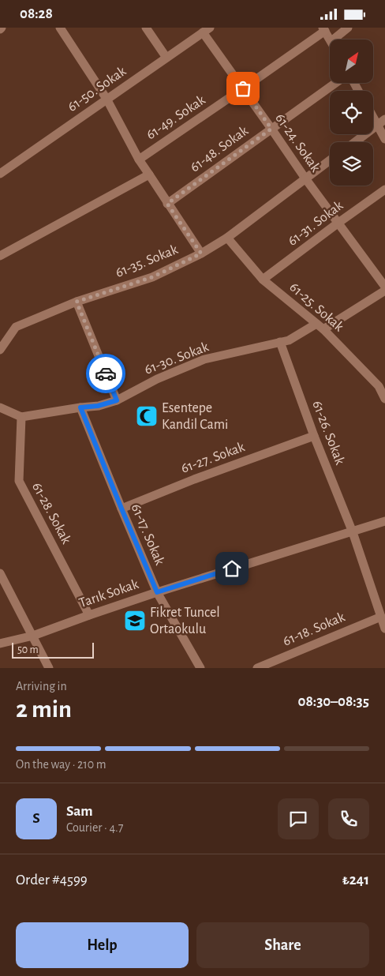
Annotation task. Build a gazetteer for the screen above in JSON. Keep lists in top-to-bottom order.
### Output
{
  "streets": {
    "street": [
      "61-50. Sokak",
      "61-49. Sokak",
      "61-24. Sokak",
      "61-48. Sokak",
      "61-31. Sokak",
      "61-35. Sokak",
      "61-25. Sokak",
      "61-30. Sokak",
      "61-26. Sokak",
      "61-27. Sokak",
      "61-28. Sokak",
      "61-17. Sokak",
      "Tarık Sokak",
      "61-18. Sokak"
    ]
  },
  "crossings": [
    ["61-50. Sokak", "61-24. Sokak"],
    ["61-49. Sokak", "61-24. Sokak"],
    ["61-24. Sokak", "61-48. Sokak"],
    ["61-24. Sokak", "61-31. Sokak"],
    ["61-24. Sokak", "61-35. Sokak"],
    ["61-31. Sokak", "61-25. Sokak"],
    ["61-35. Sokak", "61-25. Sokak"],
    ["61-25. Sokak", "61-30. Sokak"],
    ["61-30. Sokak", "61-26. Sokak"],
    ["61-30. Sokak", "61-28. Sokak"],
    ["61-30. Sokak", "61-17. Sokak"],
    ["61-26. Sokak", "61-27. Sokak"],
    ["61-26. Sokak", "Tarık Sokak"],
    ["61-26. Sokak", "61-18. Sokak"],
    ["61-27. Sokak", "61-17. Sokak"],
    ["61-28. Sokak", "Tarık Sokak"],
    ["61-17. Sokak", "Tarık Sokak"]
  ],
  "places": {
    "mosque": ["Esentepe Kandil Cami"],
    "school or university": ["Fikret Tuncel Ortaokulu"]
  },
  "scale_bar": "50 m",
  "north": "top right",
  "page": {
    "status": "08:28",
    "scale": "50 m",
    "heading": ["2 min", "Arriving in", "08:30–08:35"],
    "panel": [
      "Sam",
      "Courier · 4.7",
      "Order #4599",
      "₺241"
    ],
    "bar": "On the way · 210 m",
    "round": "S",
    "buttons": ["Help", "Share"]
  }
}
